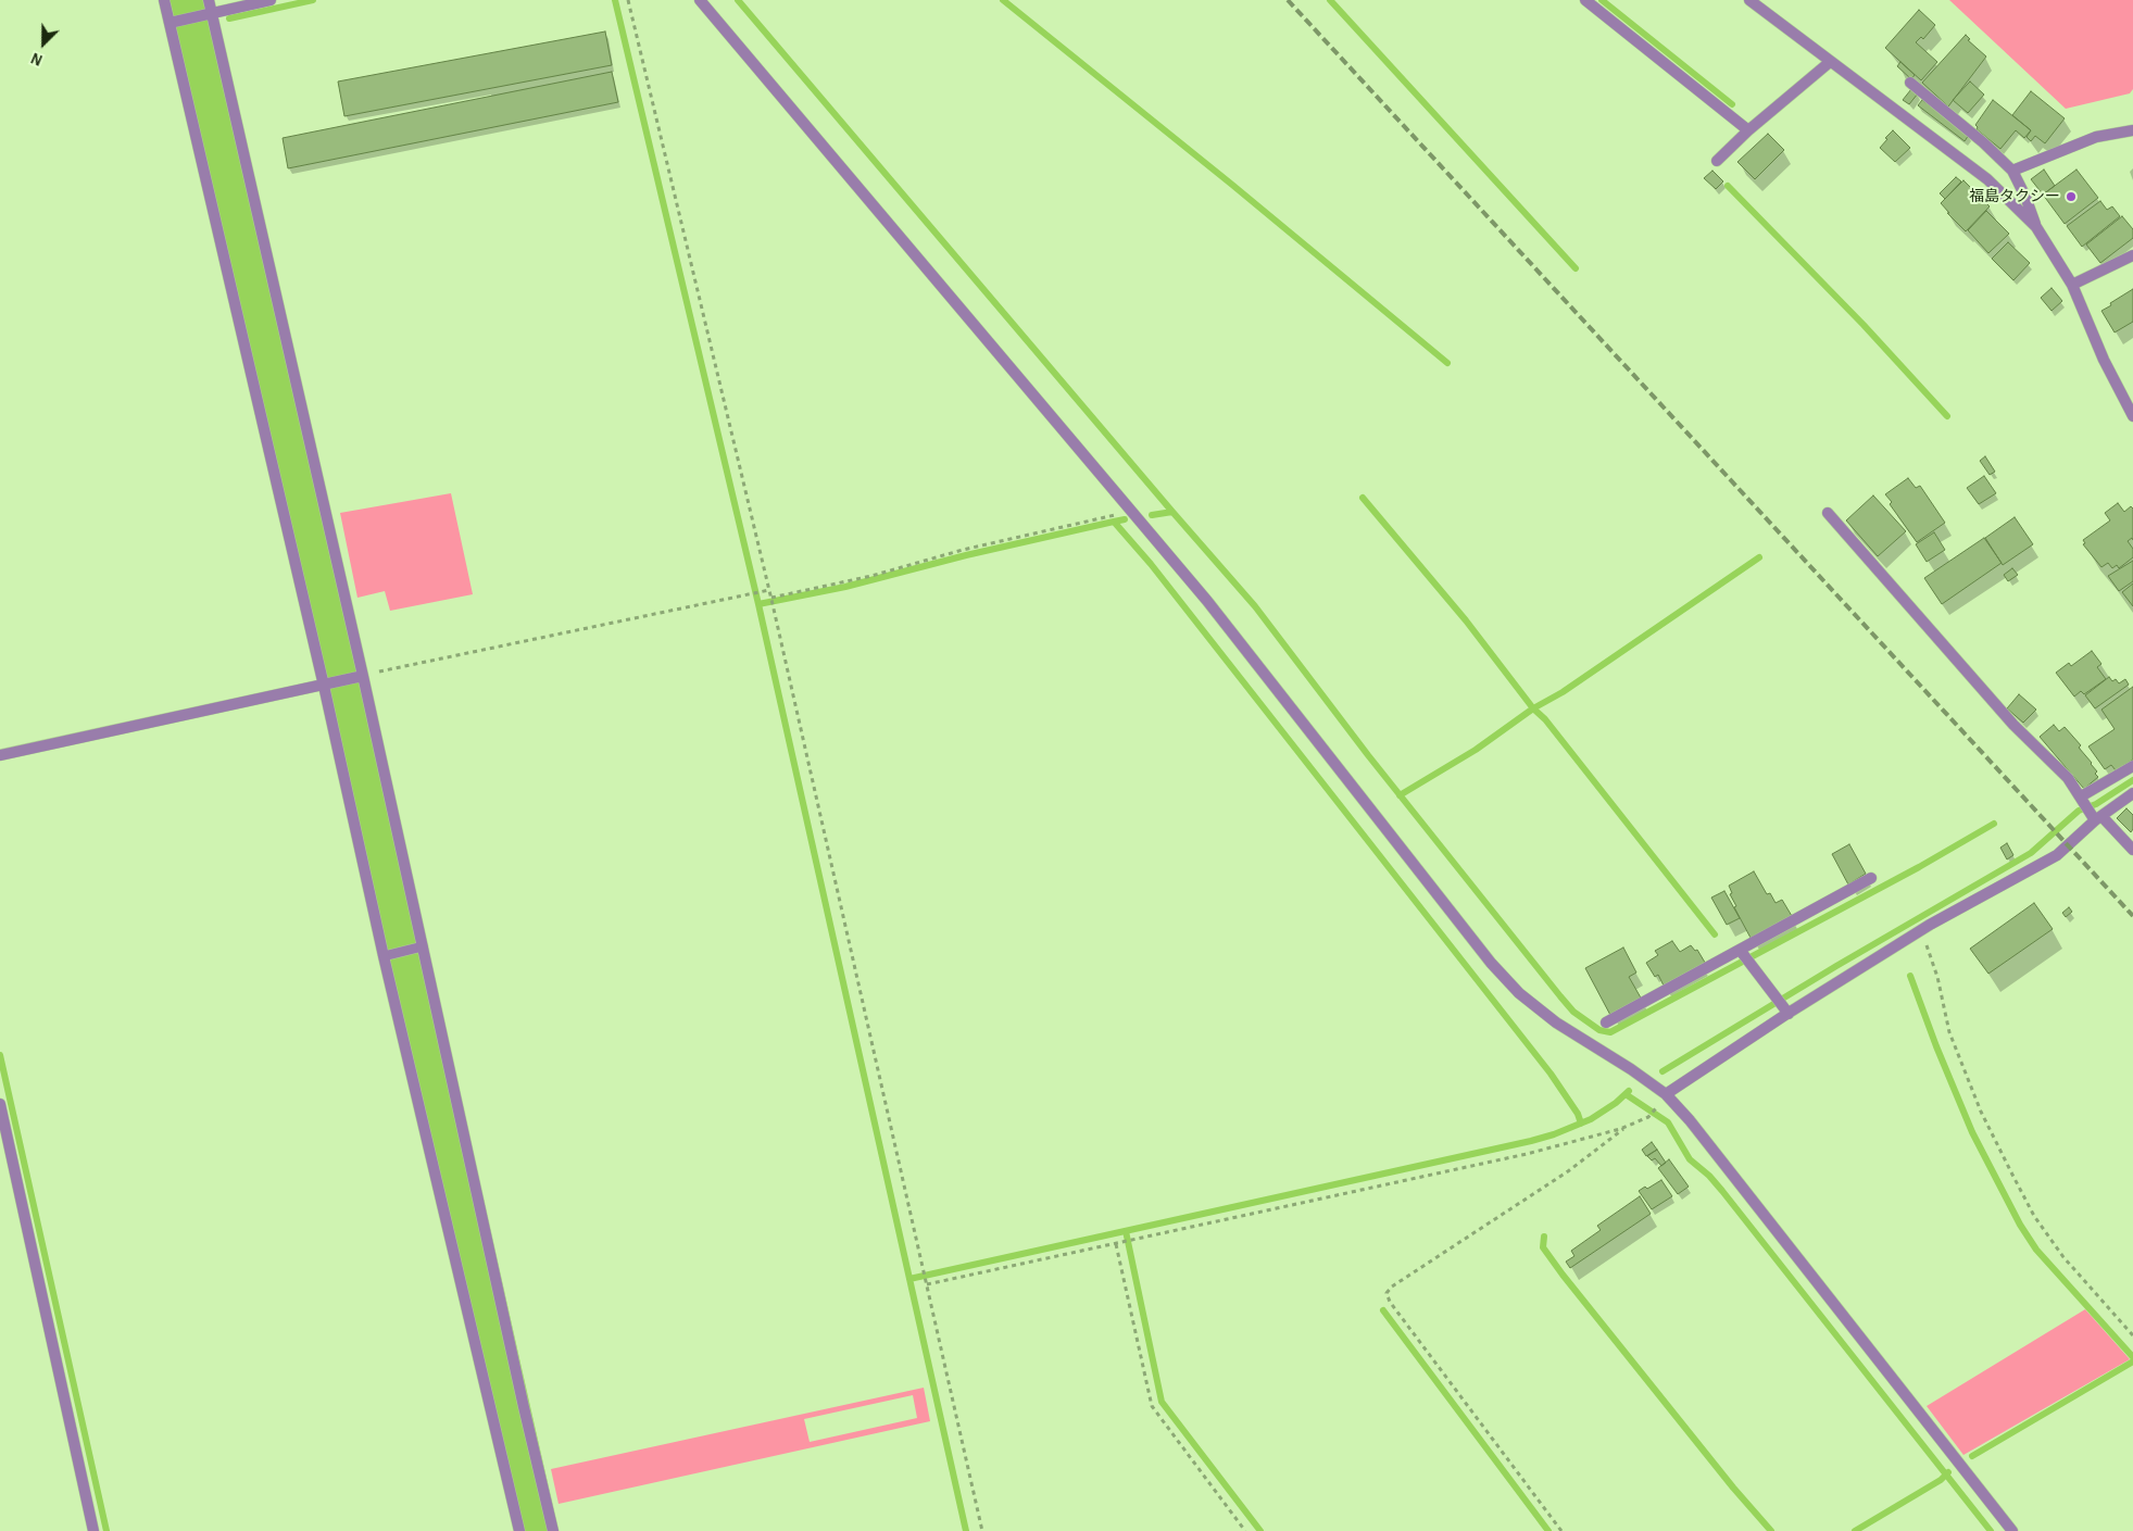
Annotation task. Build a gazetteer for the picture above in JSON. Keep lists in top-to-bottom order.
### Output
{
  "places": ["福島タクシー"],
  "north": "bottom left"
}
